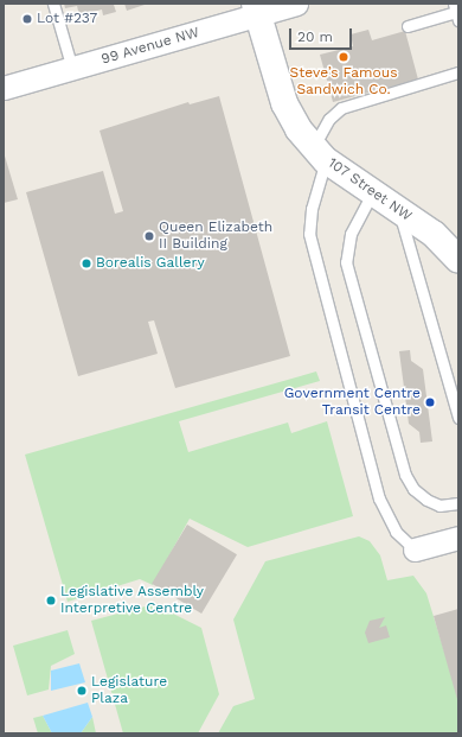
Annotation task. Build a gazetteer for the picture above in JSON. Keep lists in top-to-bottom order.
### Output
{
  "streets": {
    "street": ["99 Avenue NW", "107 Street NW"]
  },
  "crossings": [
    ["99 Avenue NW", "107 Street NW"]
  ],
  "places": [
    "Lot #237",
    "Steve’s Famous Sandwich Co.",
    "Queen Elizabeth II Building",
    "Borealis Gallery",
    "Government Centre Transit Centre",
    "Legislative Assembly Interpretive Centre",
    "Legislature Plaza"
  ],
  "scale_bar": "20 m"
}
